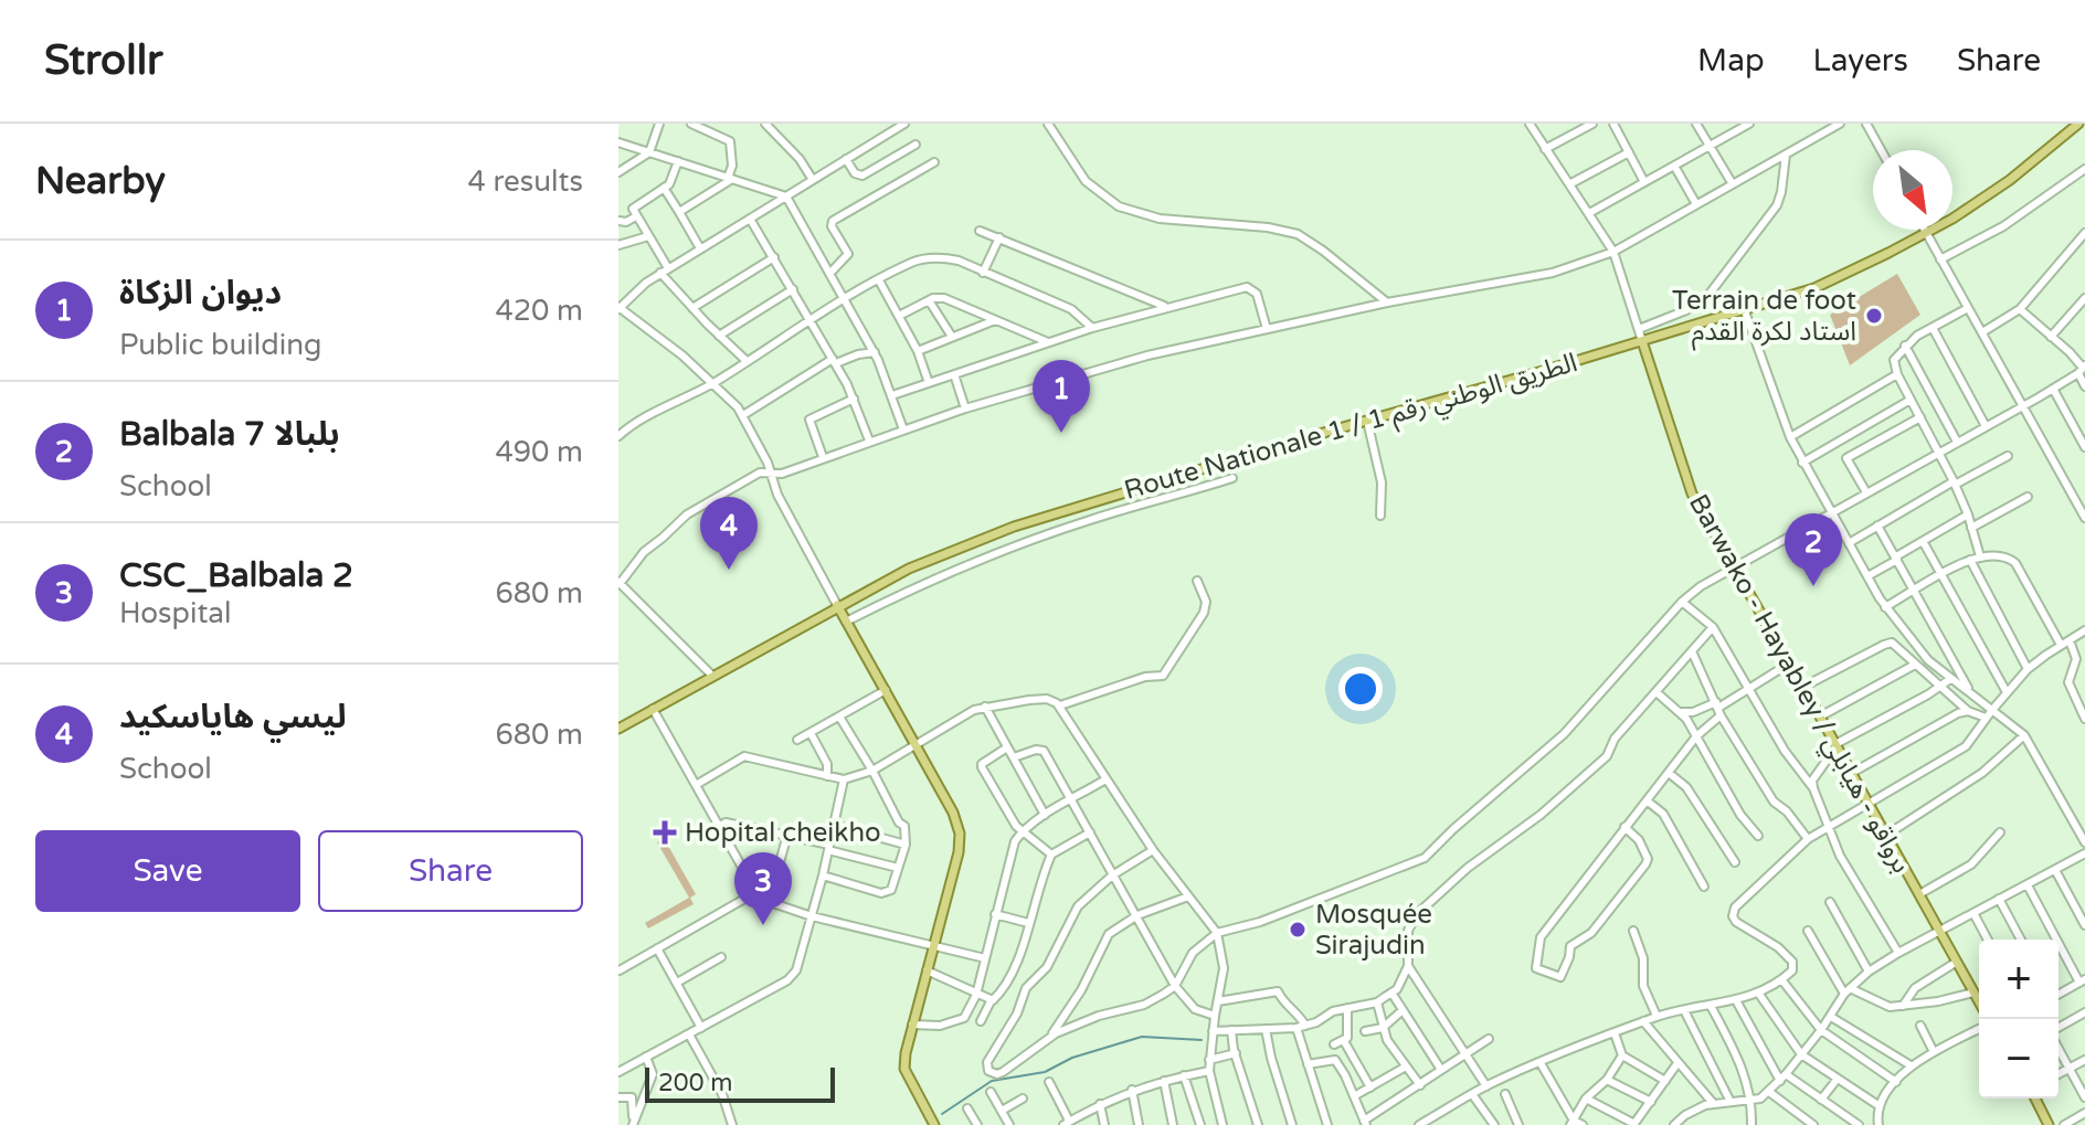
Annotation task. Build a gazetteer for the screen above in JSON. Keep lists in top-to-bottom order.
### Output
{
  "streets": {
    "main road": ["Route Nationale 1 / الطريق الوطني رقم 1", "Barwako - Hayabley / برواقو - هيابلي"]
  },
  "crossings": [
    ["Route Nationale 1 / الطريق الوطني رقم 1", "Barwako - Hayabley / برواقو - هيابلي"]
  ],
  "places": {
    "other": ["Terrain de foot استاد لكرة القدم", "Mosquée Sirajudin"],
    "health": ["Hopital cheikho"]
  },
  "scale_bar": "200 m",
  "north": "bottom right",
  "page": {
    "header": "Strollr",
    "nav": ["Map", "Layers", "Share"],
    "heading": ["Nearby", "4 results"],
    "list": [
      {
        "mark": "1",
        "name": "ديوان الزكاة",
        "note": "Public building",
        "value": "420 m"
      },
      {
        "mark": "2",
        "name": "Balbala 7 بلبالا",
        "note": "School",
        "value": "490 m"
      },
      {
        "mark": "3",
        "name": "CSC_Balbala 2",
        "note": "Hospital",
        "value": "680 m"
      },
      {
        "mark": "4",
        "name": "ليسي هاياسكيد",
        "note": "School",
        "value": "680 m"
      }
    ],
    "pins": [
      "1",
      "4",
      "2",
      "3"
    ],
    "buttons": ["Save", "Share"],
    "map_buttons": ["+", "−"],
    "scale": "200 m"
  }
}
